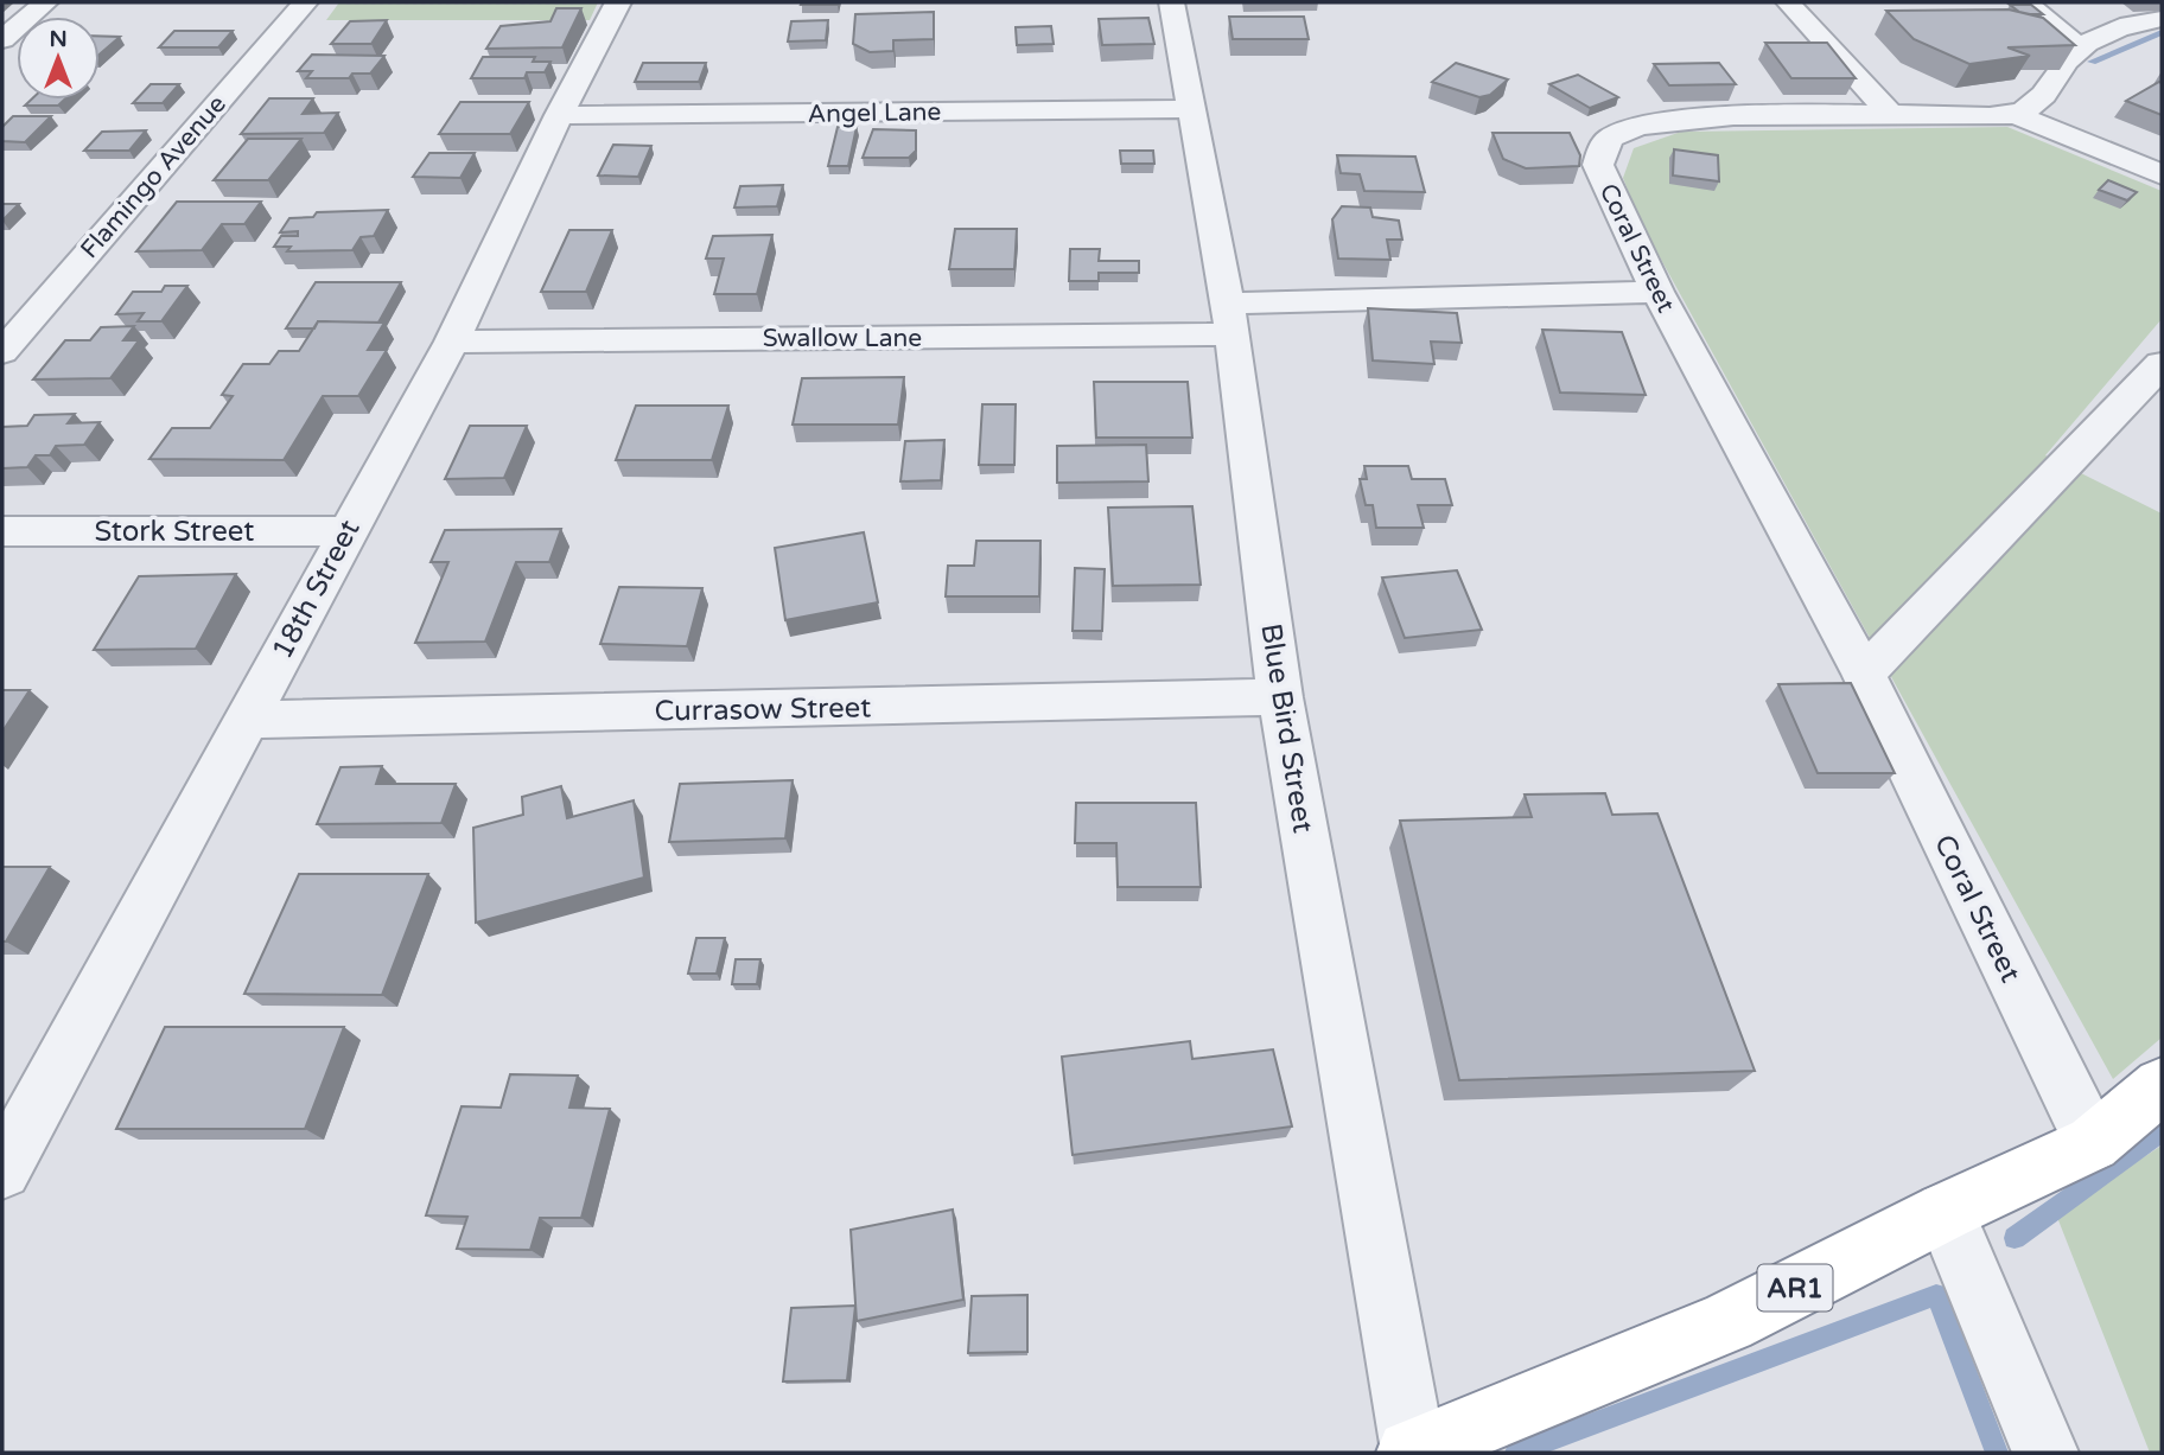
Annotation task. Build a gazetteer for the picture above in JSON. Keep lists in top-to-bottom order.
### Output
{
  "streets": {
    "highway": ["AR1"],
    "street": [
      "Angel Lane",
      "Flamingo Avenue",
      "Coral Street",
      "Swallow Lane",
      "Stork Street",
      "18th Street",
      "Currasow Street",
      "Blue Bird Street"
    ]
  },
  "crossings": [
    ["Angel Lane", "18th Street"],
    ["Angel Lane", "Blue Bird Street"],
    ["Coral Street", "Swallow Lane"],
    ["Coral Street", "AR1"],
    ["Swallow Lane", "18th Street"],
    ["Swallow Lane", "Blue Bird Street"],
    ["Stork Street", "18th Street"],
    ["18th Street", "Currasow Street"],
    ["Currasow Street", "Blue Bird Street"],
    ["Blue Bird Street", "AR1"]
  ],
  "north": "top"
}
